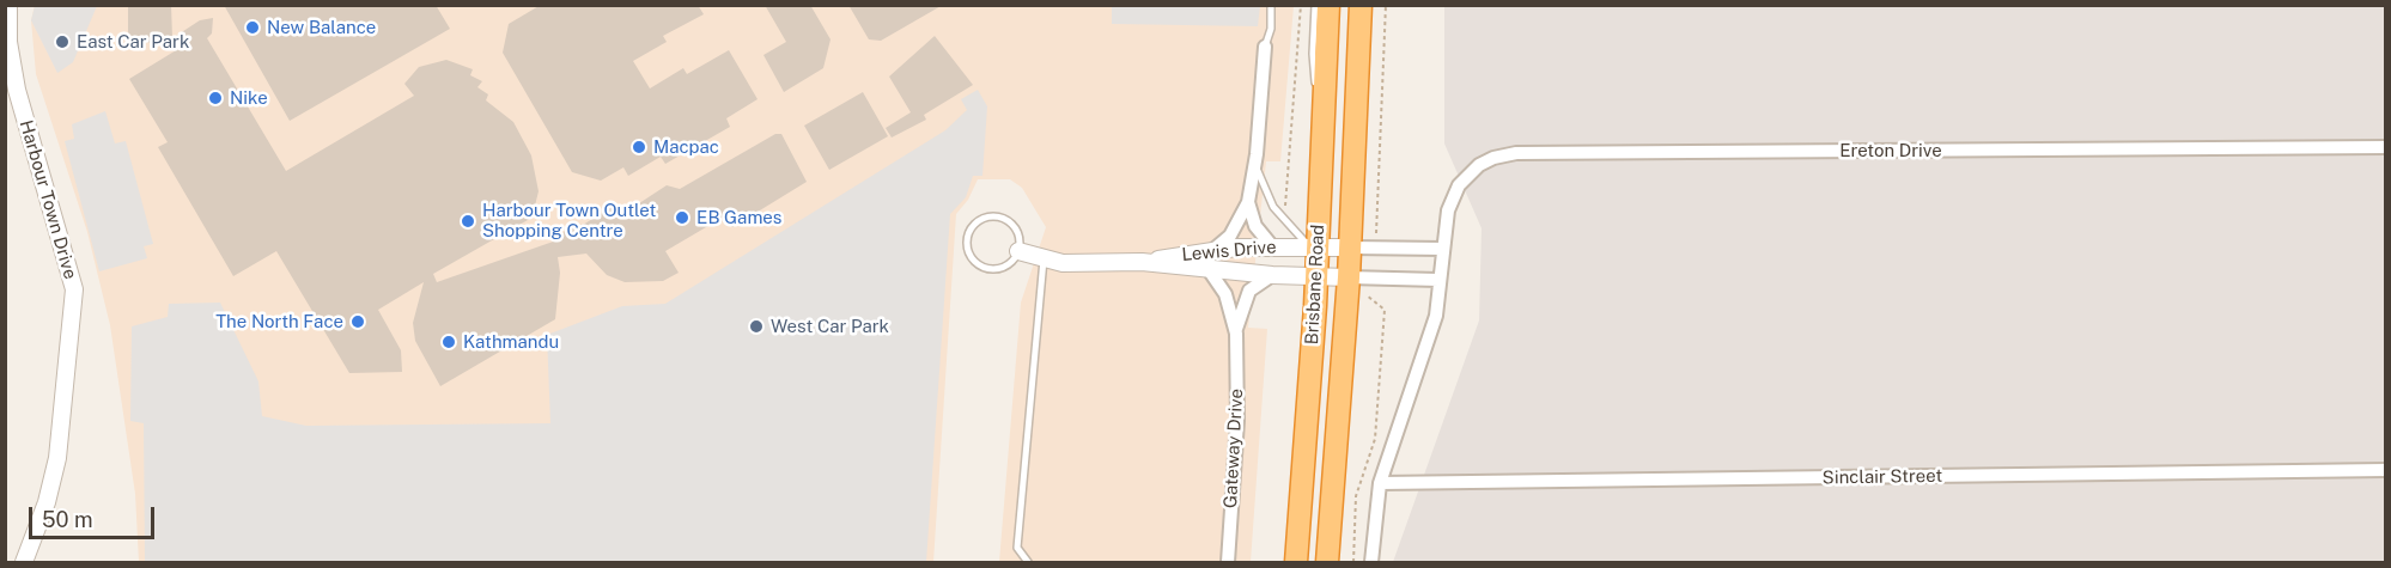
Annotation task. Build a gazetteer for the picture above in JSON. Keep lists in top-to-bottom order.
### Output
{
  "streets": {
    "highway": ["Brisbane Road"],
    "street": [
      "Ereton Drive",
      "Harbour Town Drive",
      "Lewis Drive",
      "Gateway Drive",
      "Sinclair Street"
    ]
  },
  "crossings": [
    ["Ereton Drive", "Brisbane Road"],
    ["Lewis Drive", "Brisbane Road"],
    ["Lewis Drive", "Gateway Drive"]
  ],
  "places": [
    "New Balance",
    "East Car Park",
    "Nike",
    "Macpac",
    "EB Games",
    "Harbour Town Outlet Shopping Centre",
    "The North Face",
    "West Car Park",
    "Kathmandu"
  ],
  "scale_bar": "50 m"
}
